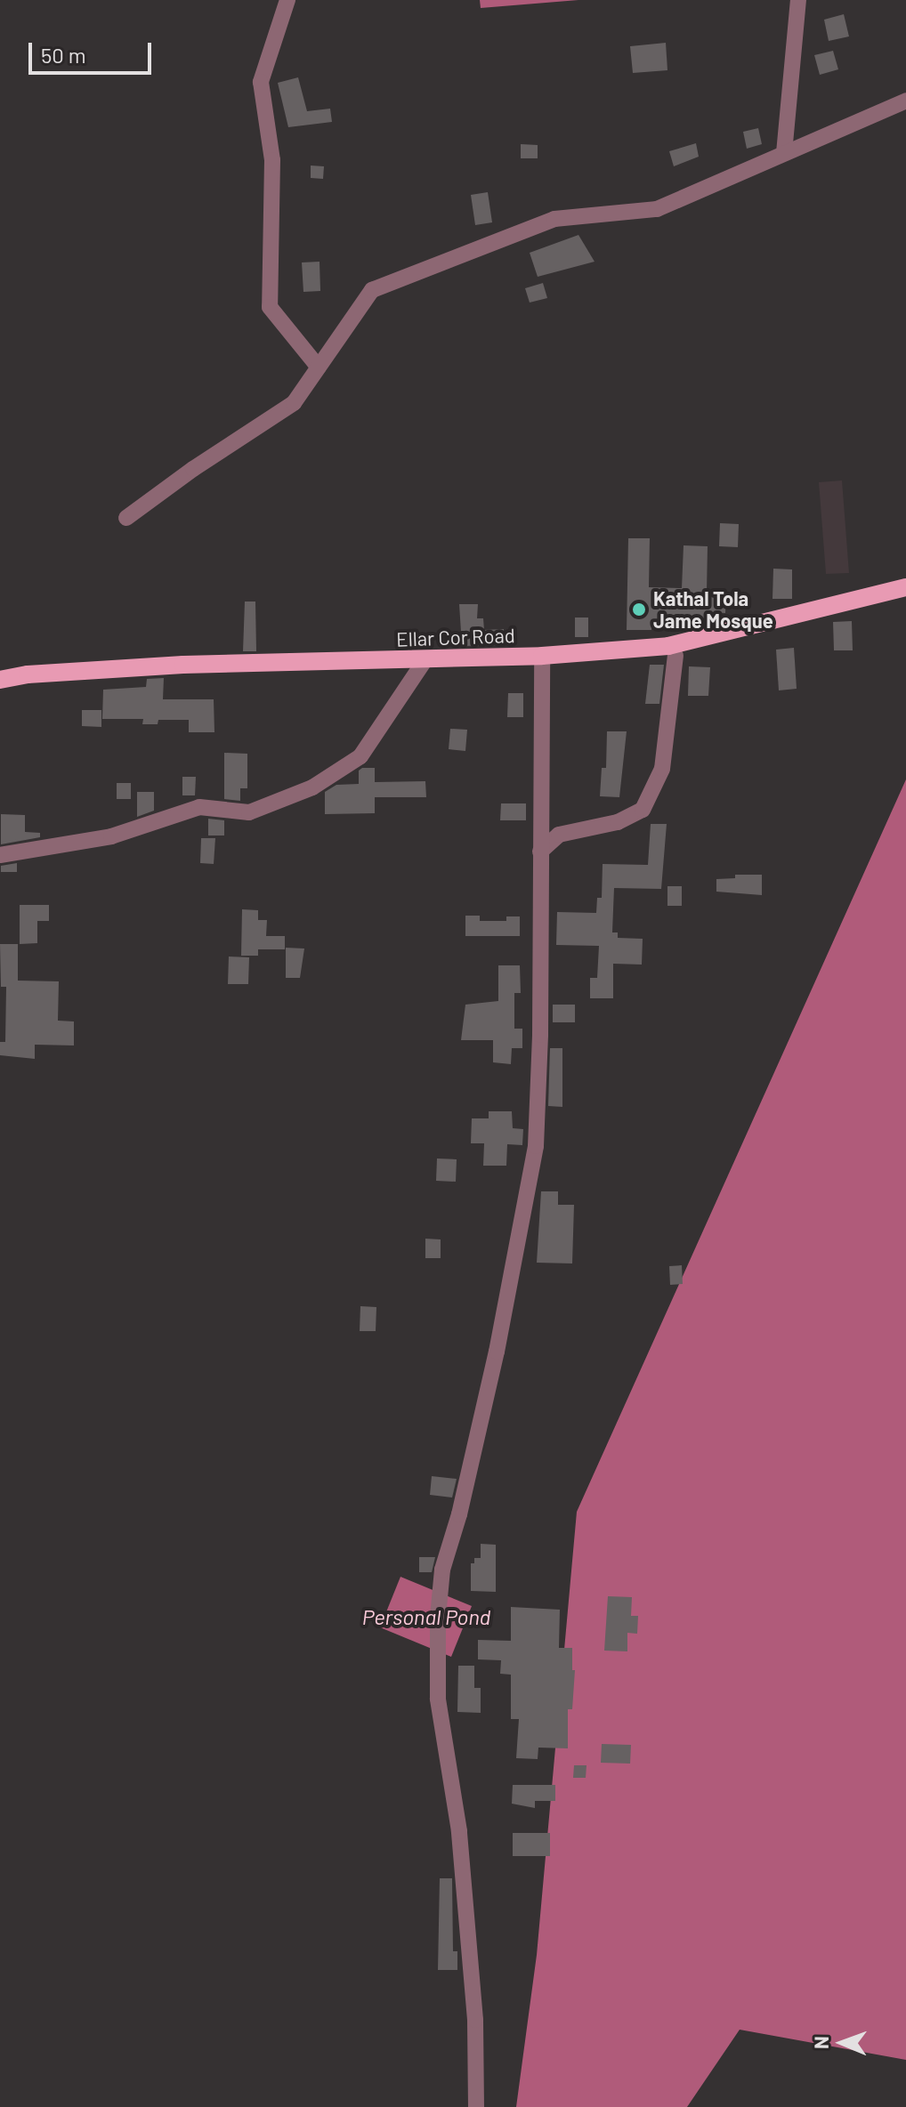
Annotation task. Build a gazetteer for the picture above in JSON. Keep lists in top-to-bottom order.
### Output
{
  "streets": {
    "main road": ["Ellar Cor Road"]
  },
  "water": ["Personal Pond"],
  "places": ["Kathal Tola Jame Mosque"],
  "scale_bar": "50 m",
  "north": "left"
}
